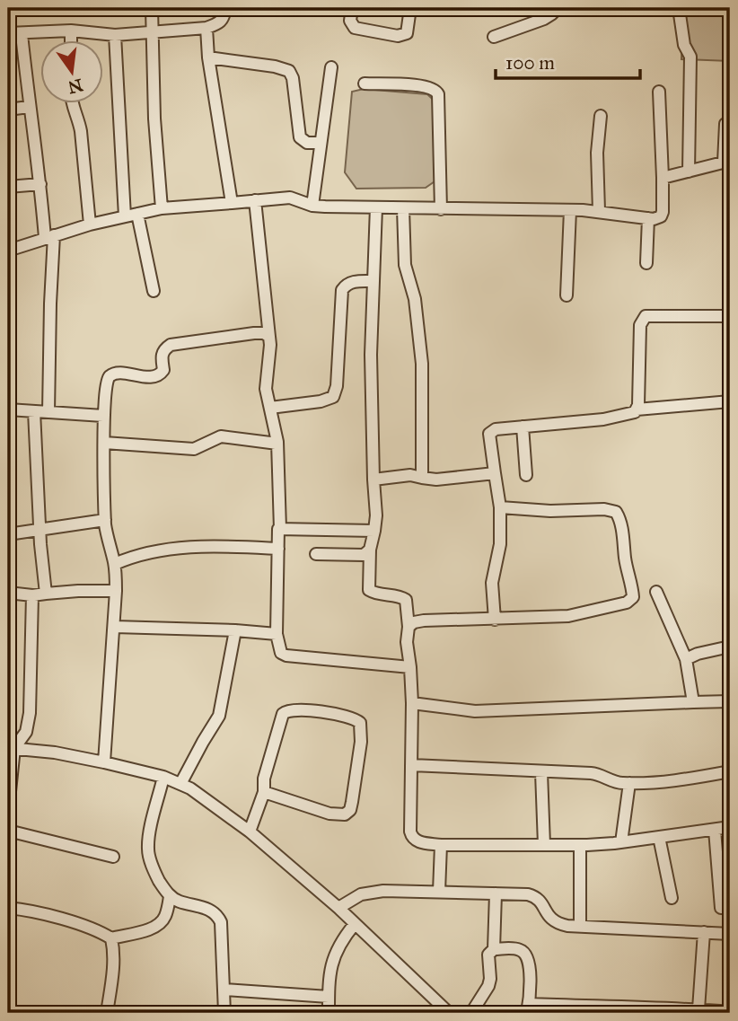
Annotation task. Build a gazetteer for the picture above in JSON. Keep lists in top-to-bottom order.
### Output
{
  "scale_bar": "100 m",
  "north": "bottom"
}
